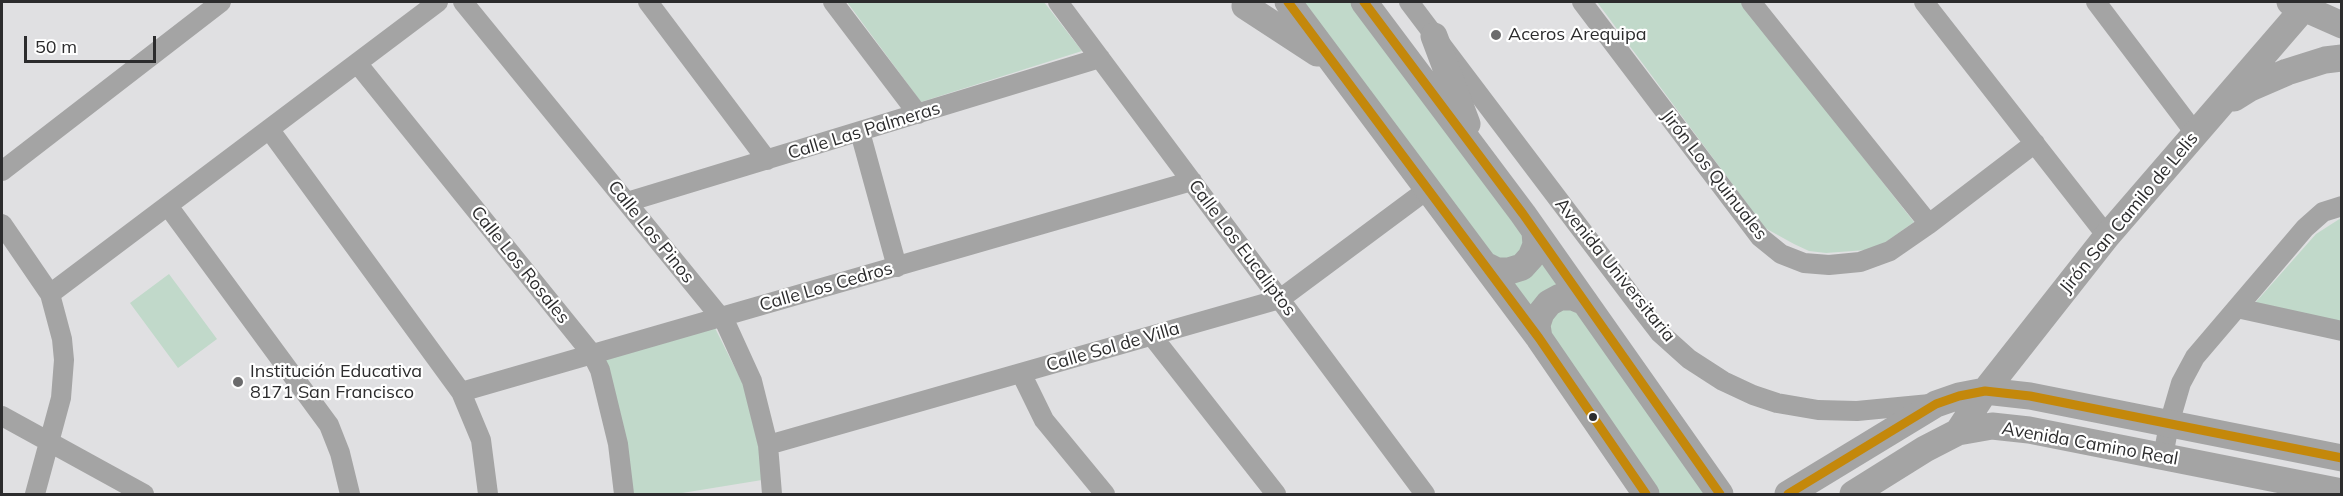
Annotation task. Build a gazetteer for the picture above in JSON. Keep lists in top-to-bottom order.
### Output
{
  "streets": {
    "main road": ["Jirón San Camilo de Lelis", "Avenida Universitaria", "Avenida Camino Real"],
    "street": [
      "Calle Las Palmeras",
      "Jirón Los Quinuales",
      "Calle Los Pinos",
      "Calle Los Eucaliptos",
      "Calle Los Rosales",
      "Calle Los Cedros",
      "Calle Sol de Villa"
    ]
  },
  "crossings": [
    ["Calle Las Palmeras", "Calle Los Pinos"],
    ["Calle Las Palmeras", "Calle Los Eucaliptos"],
    ["Jirón San Camilo de Lelis", "Avenida Camino Real"],
    ["Calle Los Pinos", "Calle Los Cedros"],
    ["Calle Los Pinos", "Calle Sol de Villa"],
    ["Calle Los Eucaliptos", "Calle Los Cedros"],
    ["Calle Los Eucaliptos", "Calle Sol de Villa"],
    ["Calle Los Rosales", "Calle Los Cedros"],
    ["Avenida Universitaria", "Avenida Camino Real"]
  ],
  "places": ["Aceros Arequipa", "Institución Educativa 8171 San Francisco"],
  "scale_bar": "50 m"
}
